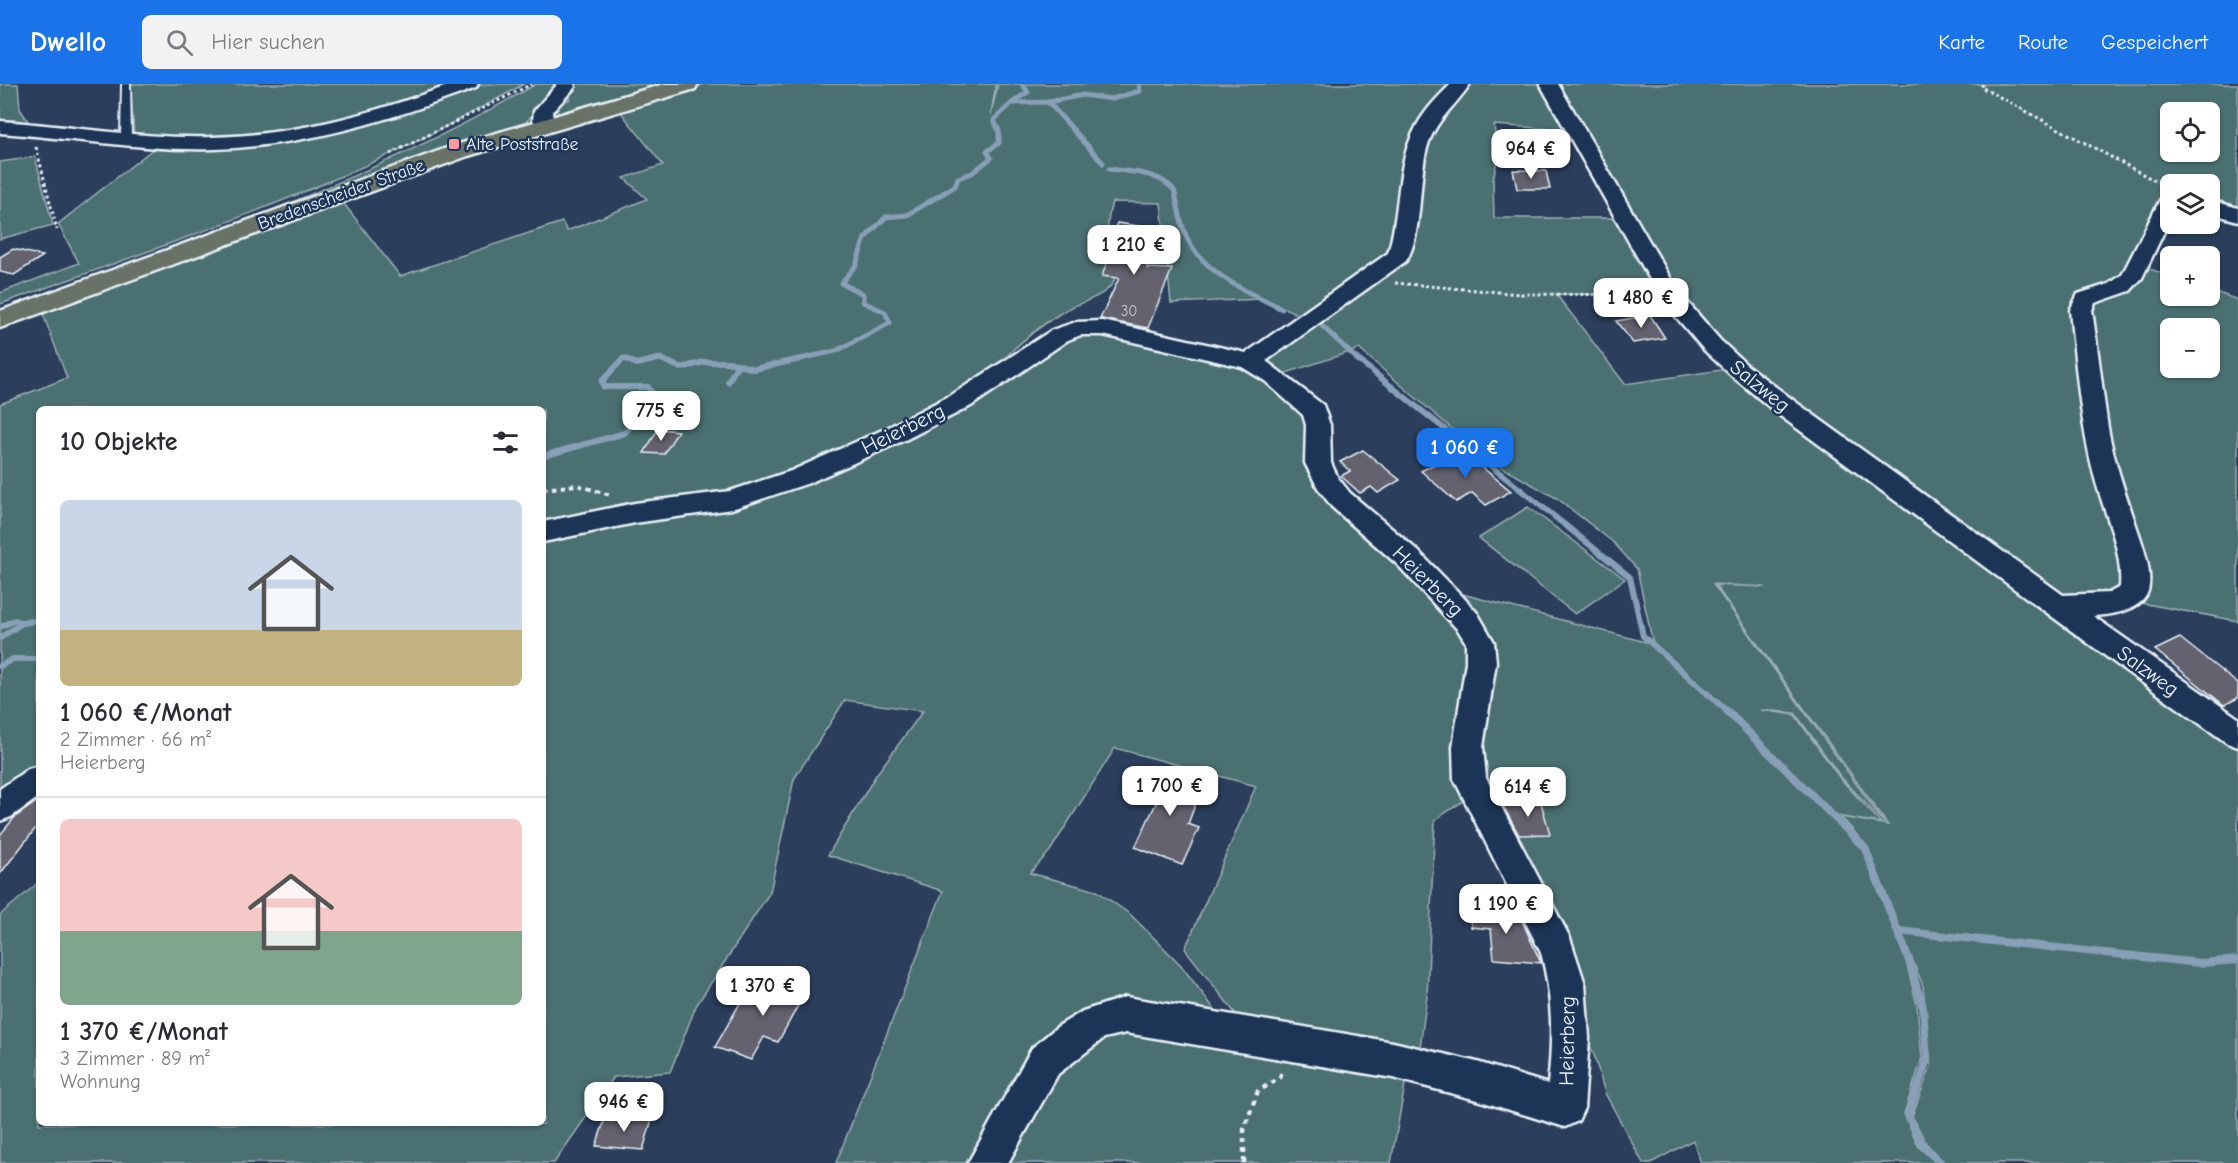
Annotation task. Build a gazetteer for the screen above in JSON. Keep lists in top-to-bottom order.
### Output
{
  "streets": {
    "main road": ["Bredenscheider Straße"],
    "street": ["Salzweg", "Heierberg"]
  },
  "places": {
    "transit": ["Alte Poststraße"]
  },
  "house_numbers": ["30"],
  "page": {
    "header": "Dwello",
    "search": "Hier suchen",
    "nav": ["Karte", "Route", "Gespeichert"],
    "map_buttons": ["+", "−"],
    "price": [
      "964 €",
      "1 210 €",
      "1 480 €",
      "775 €",
      "1 060 €",
      "1 700 €",
      "614 €",
      "1 190 €",
      "1 370 €",
      "946 €"
    ],
    "heading": "10 Objekte",
    "list": [
      {
        "name": "1 060 €/Monat",
        "note": "2 Zimmer · 66 m² · Heierberg"
      },
      {
        "name": "1 370 €/Monat",
        "note": "3 Zimmer · 89 m² · Wohnung"
      }
    ]
  }
}
